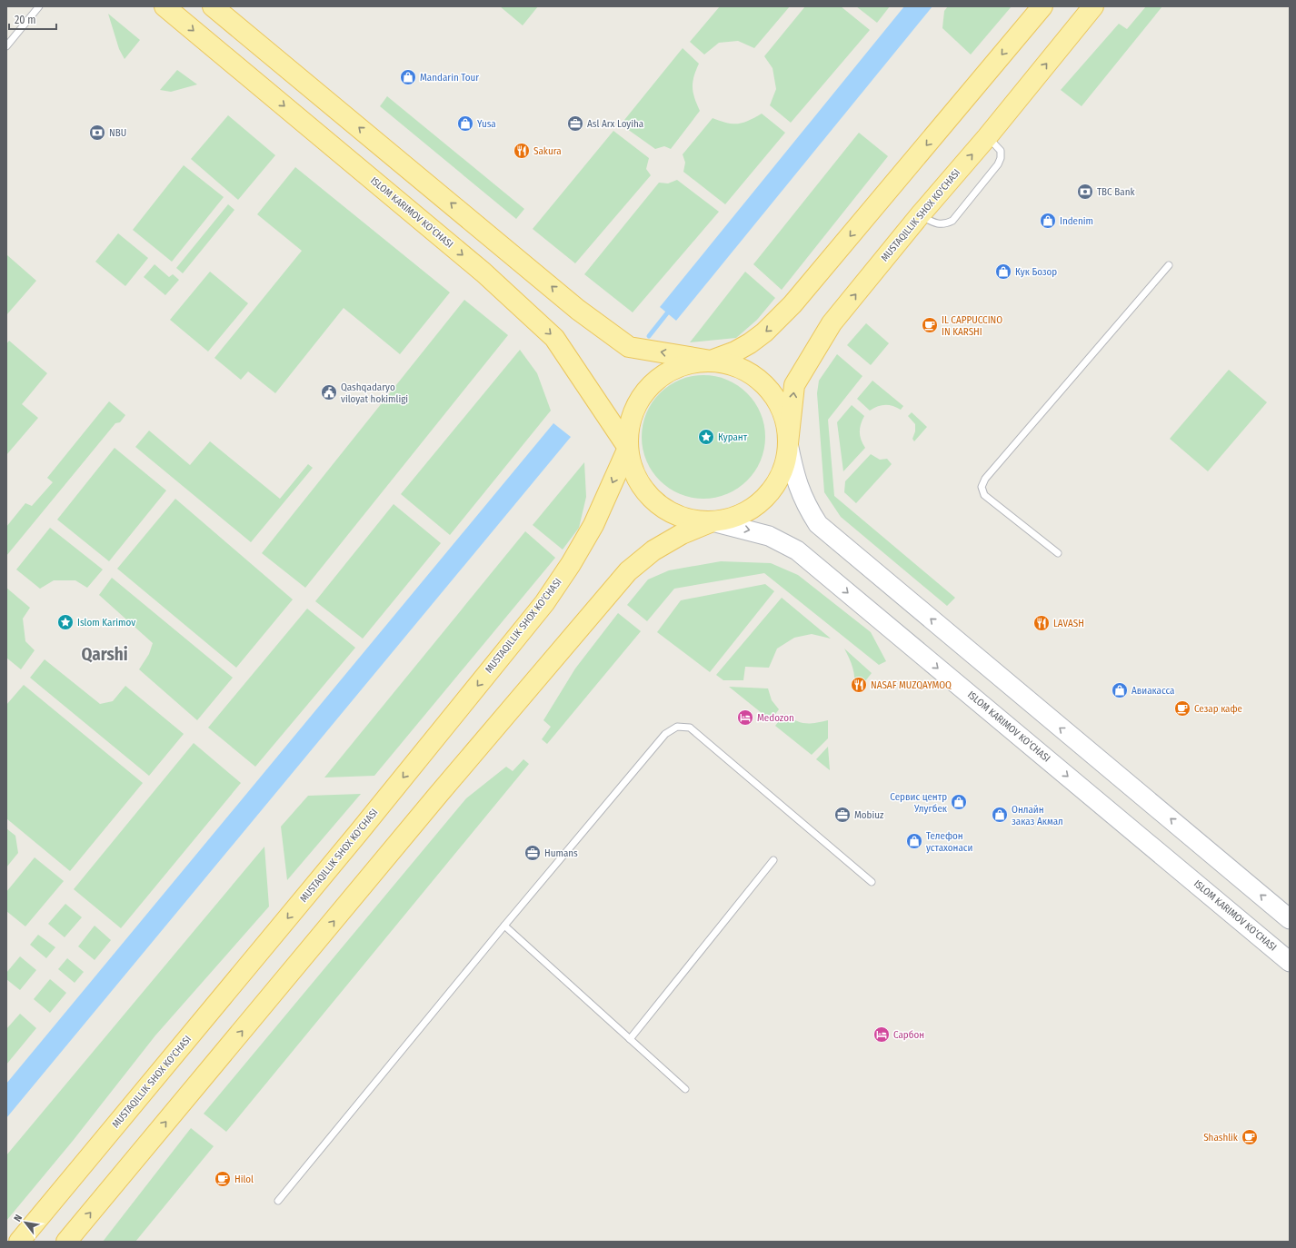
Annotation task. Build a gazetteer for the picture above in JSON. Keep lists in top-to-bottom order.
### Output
{
  "streets": {
    "main road": ["ISLOM KARIMOV KO‘CHASI", "MUSTAQILLIK SHOX KO'CHASI"]
  },
  "crossings": [
    ["ISLOM KARIMOV KO‘CHASI", "MUSTAQILLIK SHOX KO'CHASI"]
  ],
  "districts": ["Qarshi"],
  "places": {
    "shop": [
      "Mandarin Tour",
      "Yusa",
      "Indenim",
      "Кук Бозор",
      "Авиакасса",
      "Сервис центр Улугбек",
      "Онлайн заказ Акмал",
      "Телефон устахонаси"
    ],
    "office": ["Asl Arx Loyiha", "Mobiuz", "Humans"],
    "bank": ["NBU", "TBC Bank"],
    "restaurant": ["Sakura", "LAVASH", "NASAF MUZQAYMOQ"],
    "cafe": [
      "IL CAPPUCCINO IN KARSHI",
      "Сезар кафе",
      "Shashlik",
      "Hilol"
    ],
    "public building": ["Qashqadaryo viloyat hokimligi"],
    "place": ["Курант", "Islom Karimov"],
    "hotel": ["Medozon", "Сарбон"]
  },
  "scale_bar": "20 m",
  "north": "top left"
}
